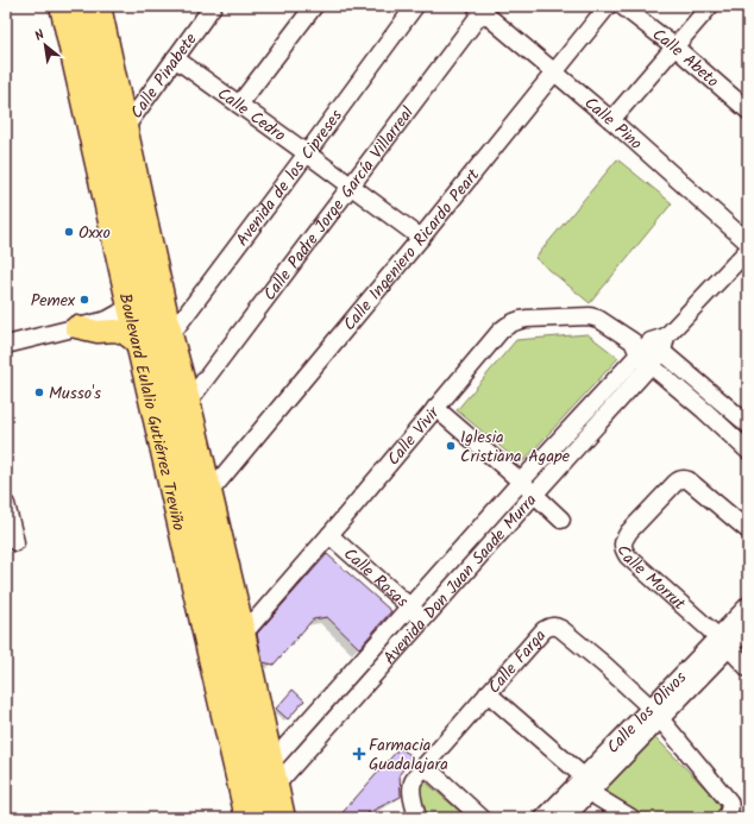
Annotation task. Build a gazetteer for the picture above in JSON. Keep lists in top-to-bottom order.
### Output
{
  "streets": {
    "main road": ["Boulevard Eulalio Gutiérrez Treviño"],
    "street": [
      "Calle Abeto",
      "Calle Pinabete",
      "Calle Cedro",
      "Calle Pino",
      "Avenida de los Cipreses",
      "Calle Padre Jorge García Villarreal",
      "Calle Ingeniero Ricardo Peart",
      "Calle Vivir",
      "Calle Morrut",
      "Calle Rosas",
      "Avenida Don Juan Saade Murra",
      "Calle Farga",
      "Calle los Olivos"
    ]
  },
  "crossings": [
    ["Calle Pinabete", "Calle Cedro"],
    ["Calle Pinabete", "Boulevard Eulalio Gutiérrez Treviño"],
    ["Calle Cedro", "Avenida de los Cipreses"],
    ["Calle Cedro", "Calle Padre Jorge García Villarreal"],
    ["Calle Cedro", "Calle Ingeniero Ricardo Peart"],
    ["Calle Pino", "Calle Padre Jorge García Villarreal"],
    ["Calle Pino", "Calle Ingeniero Ricardo Peart"],
    ["Avenida de los Cipreses", "Boulevard Eulalio Gutiérrez Treviño"],
    ["Calle Padre Jorge García Villarreal", "Boulevard Eulalio Gutiérrez Treviño"],
    ["Calle Ingeniero Ricardo Peart", "Boulevard Eulalio Gutiérrez Treviño"],
    ["Boulevard Eulalio Gutiérrez Treviño", "Calle Vivir"],
    ["Boulevard Eulalio Gutiérrez Treviño", "Avenida Don Juan Saade Murra"],
    ["Calle Vivir", "Calle Rosas"],
    ["Calle Vivir", "Avenida Don Juan Saade Murra"],
    ["Calle Morrut", "Calle los Olivos"],
    ["Calle Rosas", "Avenida Don Juan Saade Murra"],
    ["Calle Farga", "Calle los Olivos"]
  ],
  "places": {
    "other": [
      "Oxxo",
      "Pemex",
      "Musso's",
      "Iglesia Cristiana Agape"
    ],
    "health": ["Farmacia Guadalajara"]
  },
  "north": "top left"
}
